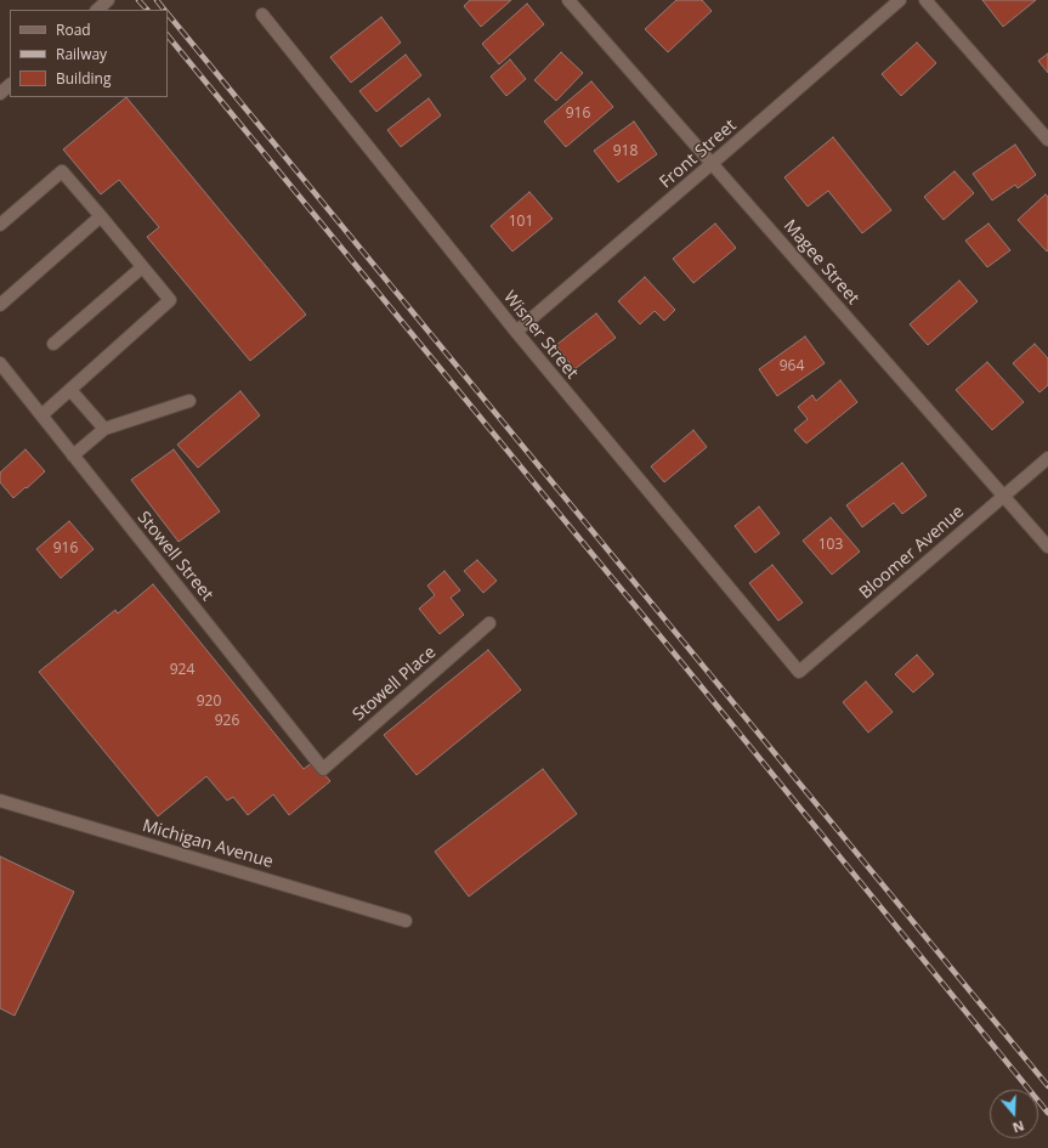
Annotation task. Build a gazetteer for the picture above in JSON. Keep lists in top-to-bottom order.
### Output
{
  "streets": {
    "street": [
      "Front Street",
      "Magee Street",
      "Wisner Street",
      "Bloomer Avenue",
      "Stowell Street",
      "Stowell Place",
      "Michigan Avenue"
    ]
  },
  "crossings": [
    ["Front Street", "Magee Street"],
    ["Front Street", "Wisner Street"],
    ["Magee Street", "Bloomer Avenue"],
    ["Wisner Street", "Bloomer Avenue"],
    ["Stowell Street", "Stowell Place"]
  ],
  "house_numbers": [
    "916",
    "918",
    "101",
    "964",
    "103",
    "916",
    "924",
    "920",
    "926"
  ],
  "legend": ["Road", "Railway", "Building"],
  "north": "bottom"
}
